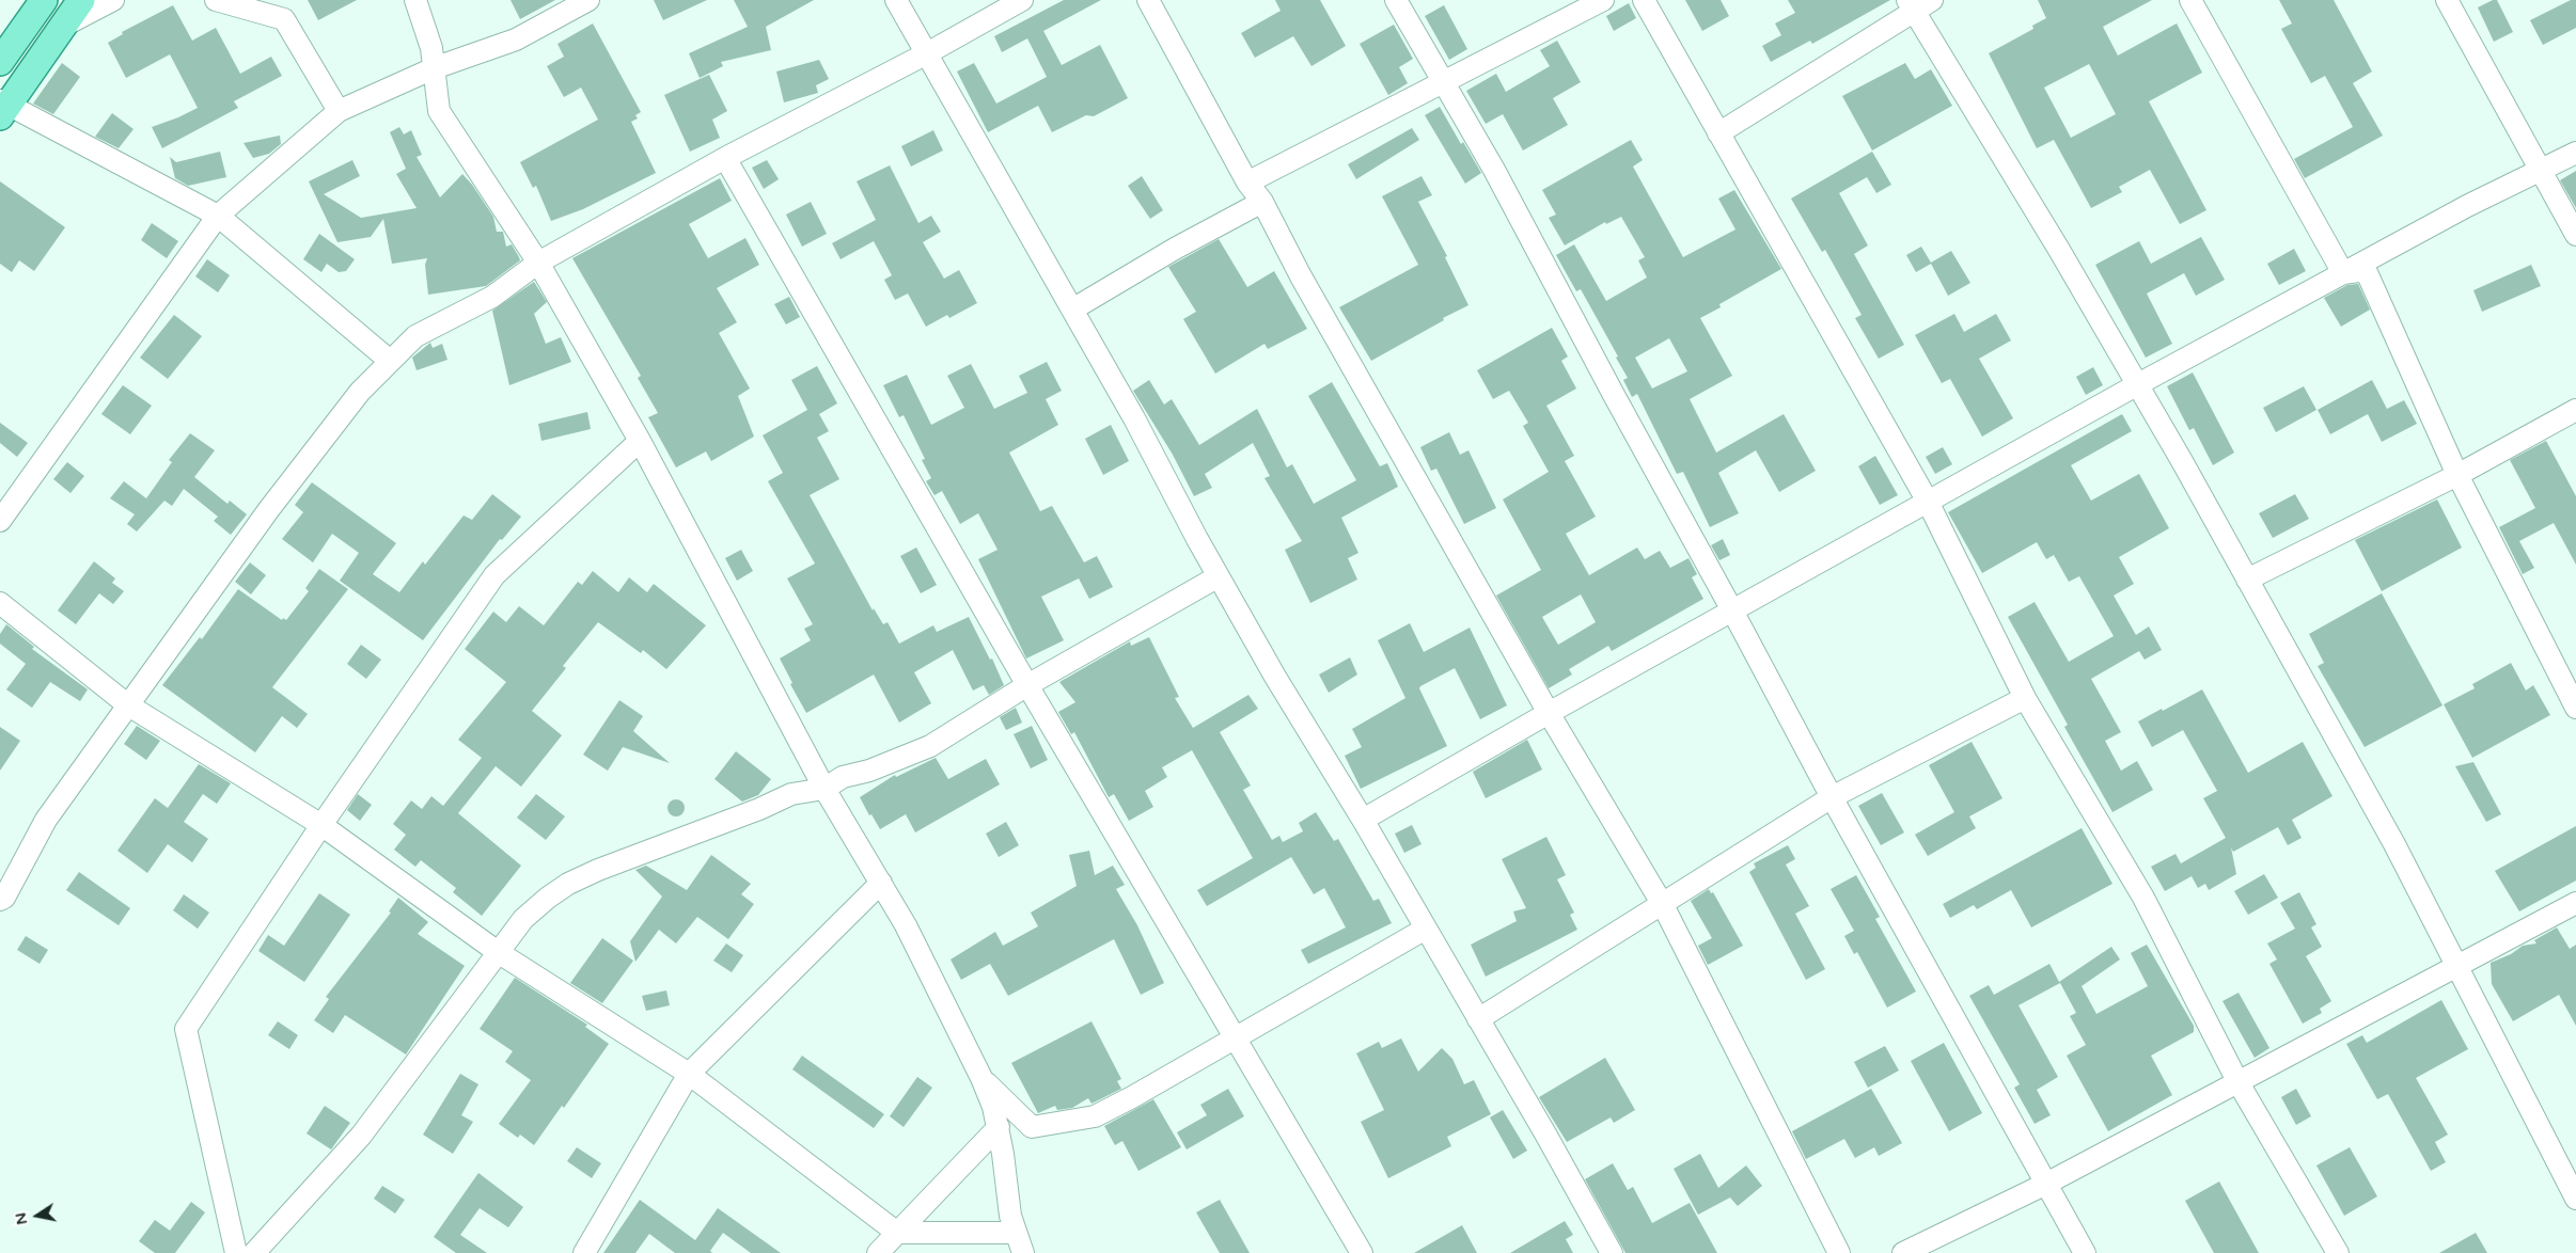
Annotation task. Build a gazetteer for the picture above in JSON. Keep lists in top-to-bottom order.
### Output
{
  "north": "left"
}
